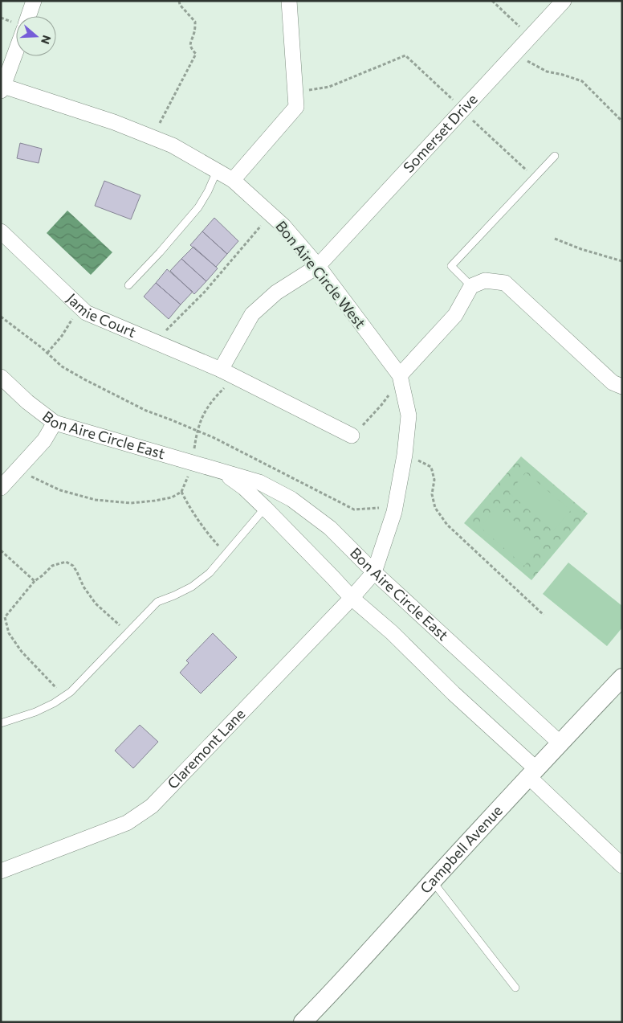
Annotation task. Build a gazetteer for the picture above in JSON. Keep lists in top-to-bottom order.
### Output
{
  "streets": {
    "street": [
      "Somerset Drive",
      "Bon Aire Circle West",
      "Jamie Court",
      "Bon Aire Circle East",
      "Claremont Lane",
      "Campbell Avenue"
    ]
  },
  "crossings": [
    ["Somerset Drive", "Bon Aire Circle West"],
    ["Bon Aire Circle West", "Bon Aire Circle East"],
    ["Bon Aire Circle West", "Claremont Lane"],
    ["Bon Aire Circle East", "Claremont Lane"],
    ["Bon Aire Circle East", "Campbell Avenue"]
  ],
  "north": "right"
}
